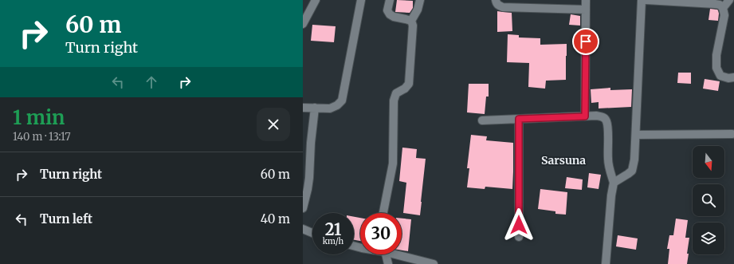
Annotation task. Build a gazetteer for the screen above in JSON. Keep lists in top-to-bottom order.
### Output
{
  "districts": ["Sarsuna"],
  "north": "bottom",
  "page": {
    "turn": ["60 m", "Turn right"],
    "heading": ["1 min", "140 m · 13:17"],
    "list": [
      {
        "name": "Turn right",
        "value": "60 m"
      },
      {
        "name": "Turn left",
        "value": "40 m"
      }
    ],
    "speed": "21 km/h",
    "limit": "30"
  }
}
